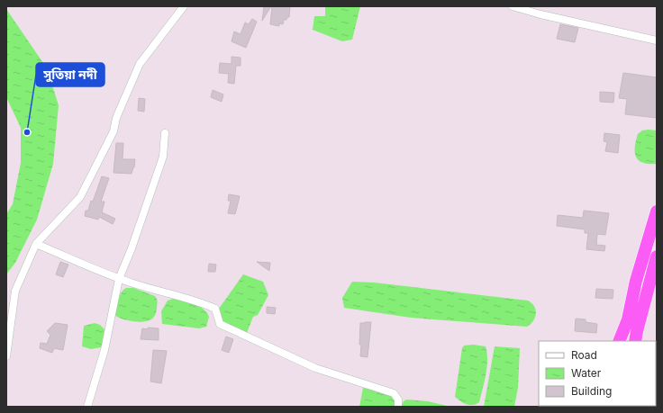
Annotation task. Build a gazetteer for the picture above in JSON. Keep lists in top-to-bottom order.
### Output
{
  "places": ["সুতিয়া নদী"],
  "legend": ["Road", "Water", "Building"]
}
